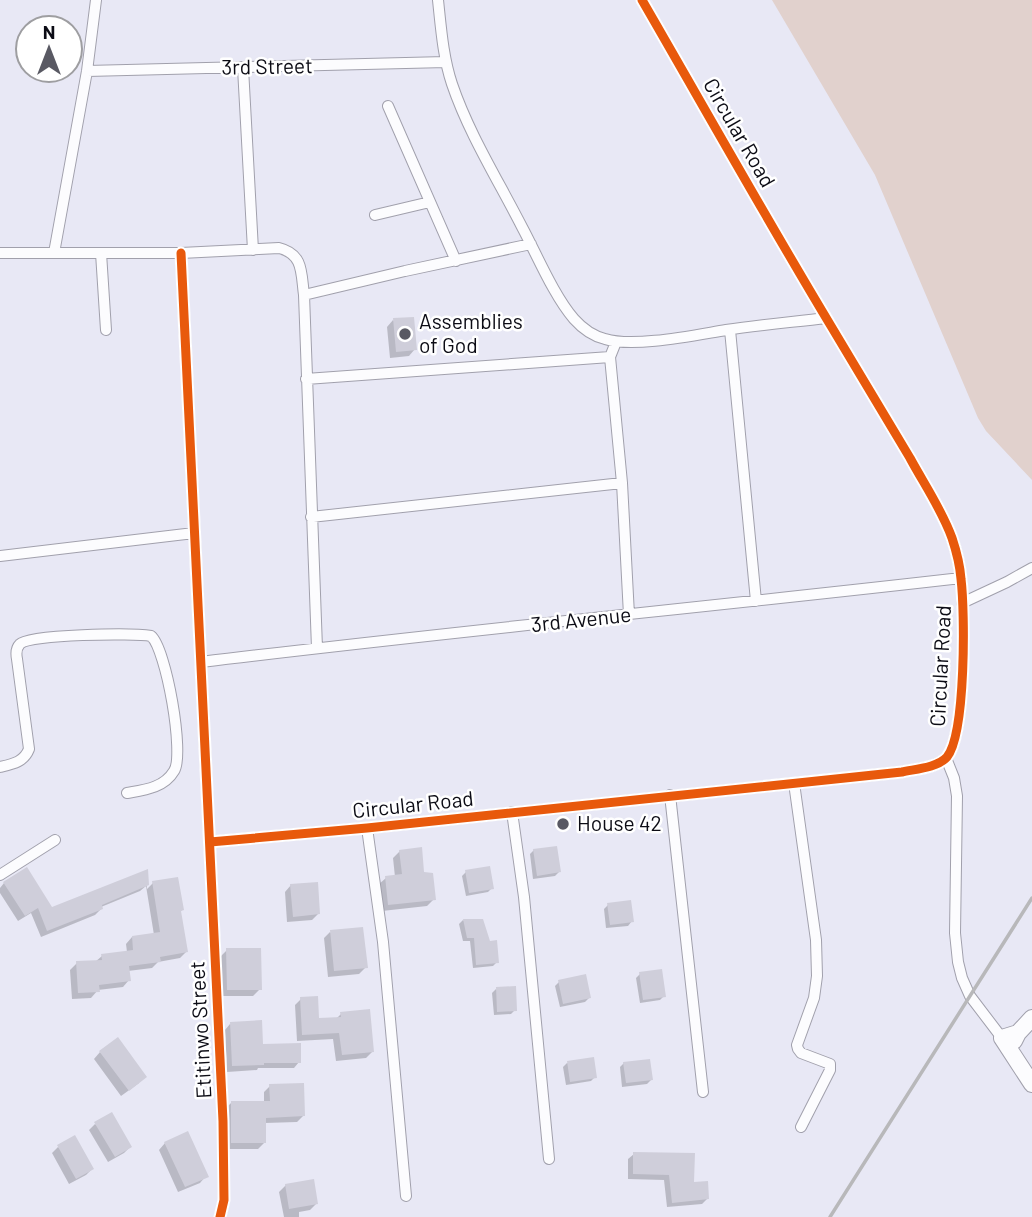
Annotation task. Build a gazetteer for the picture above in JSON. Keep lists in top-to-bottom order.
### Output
{
  "streets": {
    "street": [
      "3rd Street",
      "Circular Road",
      "3rd Avenue",
      "Etitinwo Street"
    ]
  },
  "crossings": [
    ["Circular Road", "3rd Avenue"],
    ["Circular Road", "Etitinwo Street"],
    ["3rd Avenue", "Etitinwo Street"]
  ],
  "places": ["Assemblies of God", "House 42"],
  "north": "top"
}
